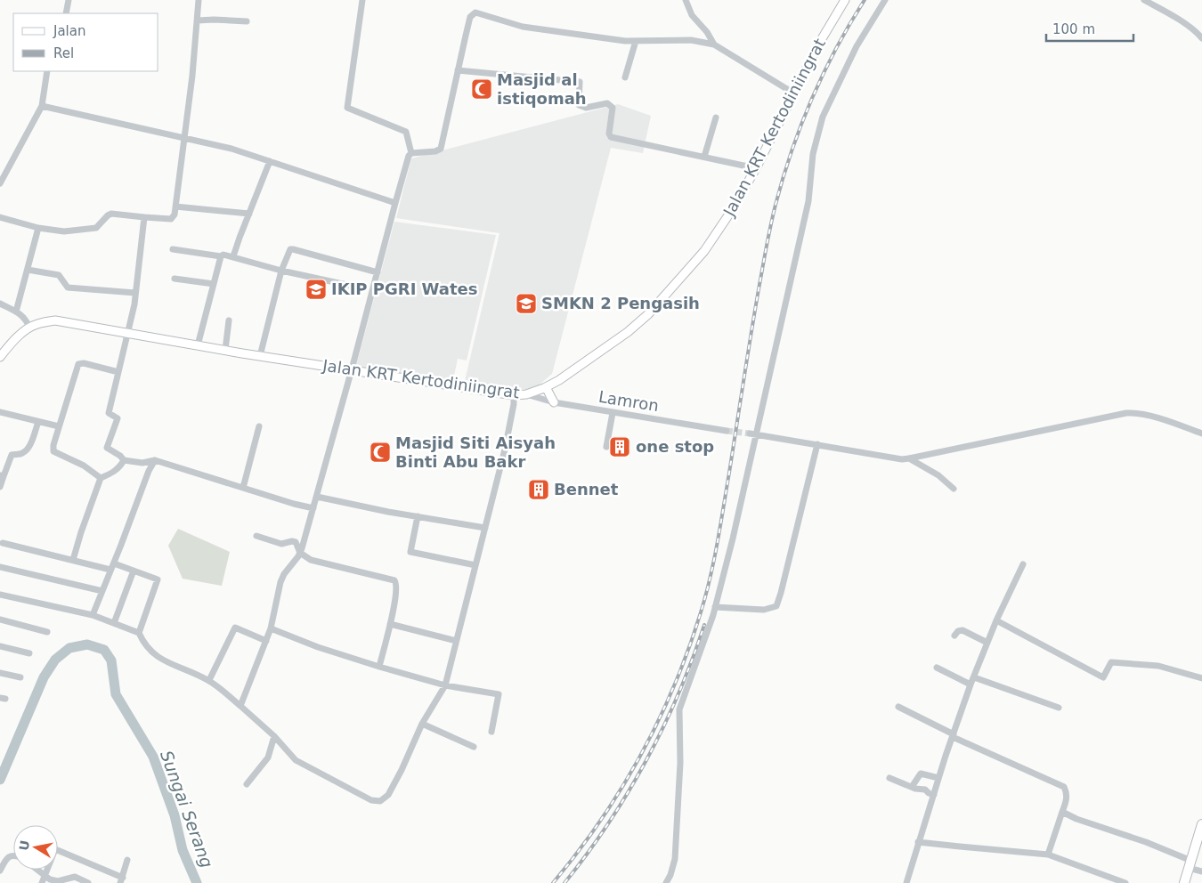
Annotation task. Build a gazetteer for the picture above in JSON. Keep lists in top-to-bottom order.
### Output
{
  "streets": {
    "main road": ["Jalan KRT Kertodiniingrat"],
    "street": ["Lamron"]
  },
  "crossings": [
    ["Jalan KRT Kertodiniingrat", "Lamron"]
  ],
  "water": ["Sungai Serang"],
  "places": {
    "mosque": ["Masjid al istiqomah", "Masjid Siti Aisyah Binti Abu Bakr"],
    "school or university": ["IKIP PGRI Wates", "SMKN 2 Pengasih"],
    "building": ["one stop", "Bennet"]
  },
  "legend": ["Jalan", "Rel"],
  "scale_bar": "100 m",
  "north": "left"
}
